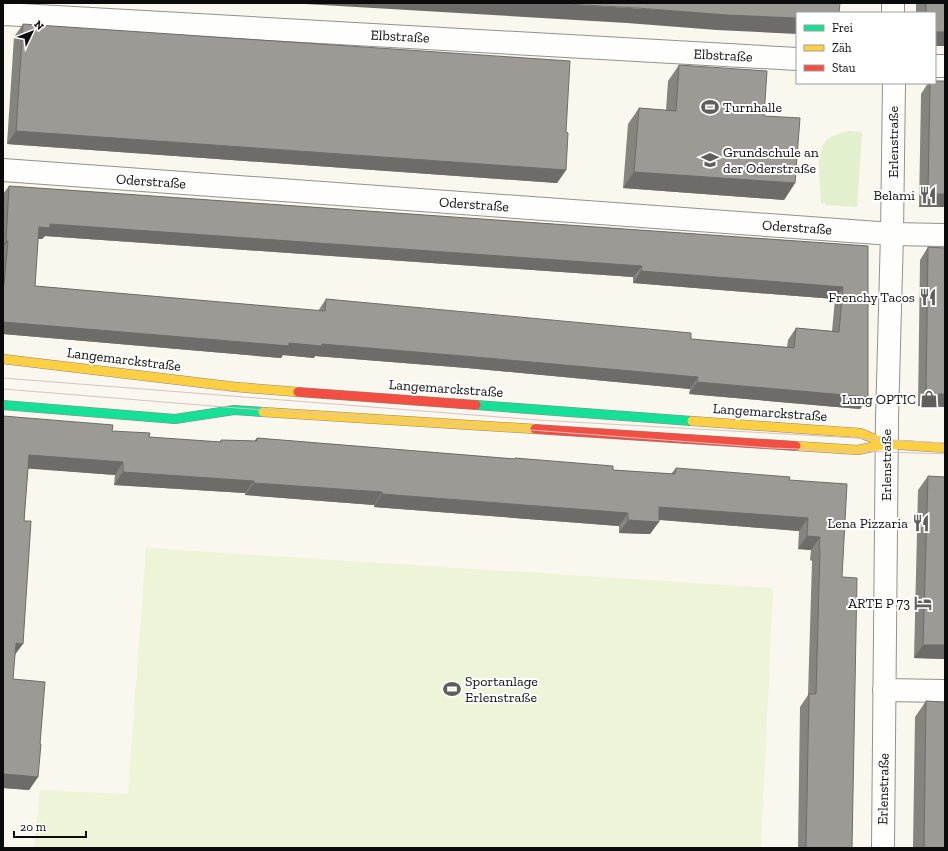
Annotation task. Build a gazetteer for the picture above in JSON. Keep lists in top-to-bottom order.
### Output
{
  "streets": {
    "main road": ["Langemarckstraße"],
    "street": ["Elbstraße", "Erlenstraße", "Oderstraße"]
  },
  "crossings": [
    ["Erlenstraße", "Oderstraße"],
    ["Erlenstraße", "Langemarckstraße"]
  ],
  "places": {
    "sports": ["Turnhalle", "Sportanlage Erlenstraße"],
    "school or university": ["Grundschule an der Oderstraße"],
    "restaurant": ["Belami", "Frenchy Tacos", "Lena Pizzaria"],
    "shop": ["Lung OPTIC"],
    "hotel": ["ARTE P 73"]
  },
  "legend": ["Frei", "Zäh", "Stau"],
  "scale_bar": "20 m",
  "north": "top right"
}
